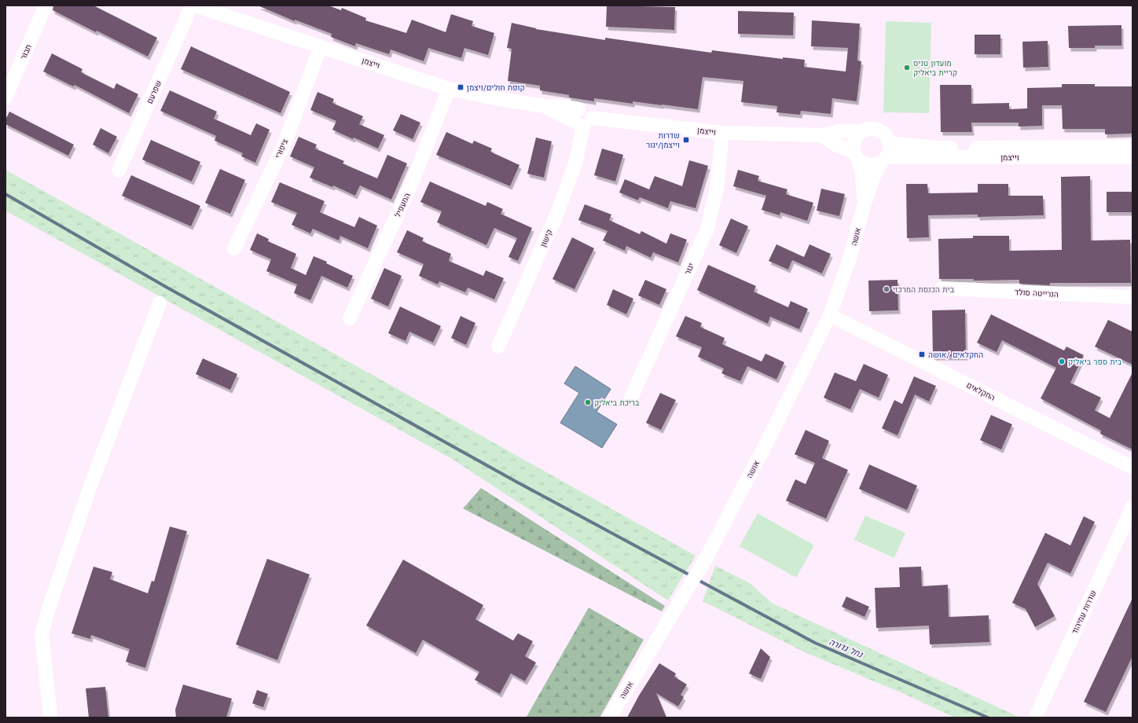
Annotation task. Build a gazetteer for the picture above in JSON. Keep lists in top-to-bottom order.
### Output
{
  "streets": {
    "street": [
      "תבור",
      "וייצמן",
      "שפרעם",
      "ציפורי",
      "המעפיל",
      "אושה",
      "קישון",
      "יגור",
      "הנרייטה סולד",
      "החקלאים",
      "שדרות עמיהוד"
    ]
  },
  "crossings": [
    ["וייצמן", "שפרעם"],
    ["וייצמן", "ציפורי"],
    ["וייצמן", "המעפיל"],
    ["וייצמן", "אושה"],
    ["וייצמן", "קישון"],
    ["וייצמן", "יגור"],
    ["אושה", "החקלאים"]
  ],
  "water": ["נחל גדורה"],
  "places": {
    "other": [
      "מועדון טניס קריית ביאליק",
      "בית הכנסת המרכזי",
      "בית ספר ביאליק",
      "בריכת ביאליק"
    ],
    "transit": ["קופת חולים/ויצמן", "שדרות וייצמן/יגור", "החקלאים /אושה"]
  }
}
